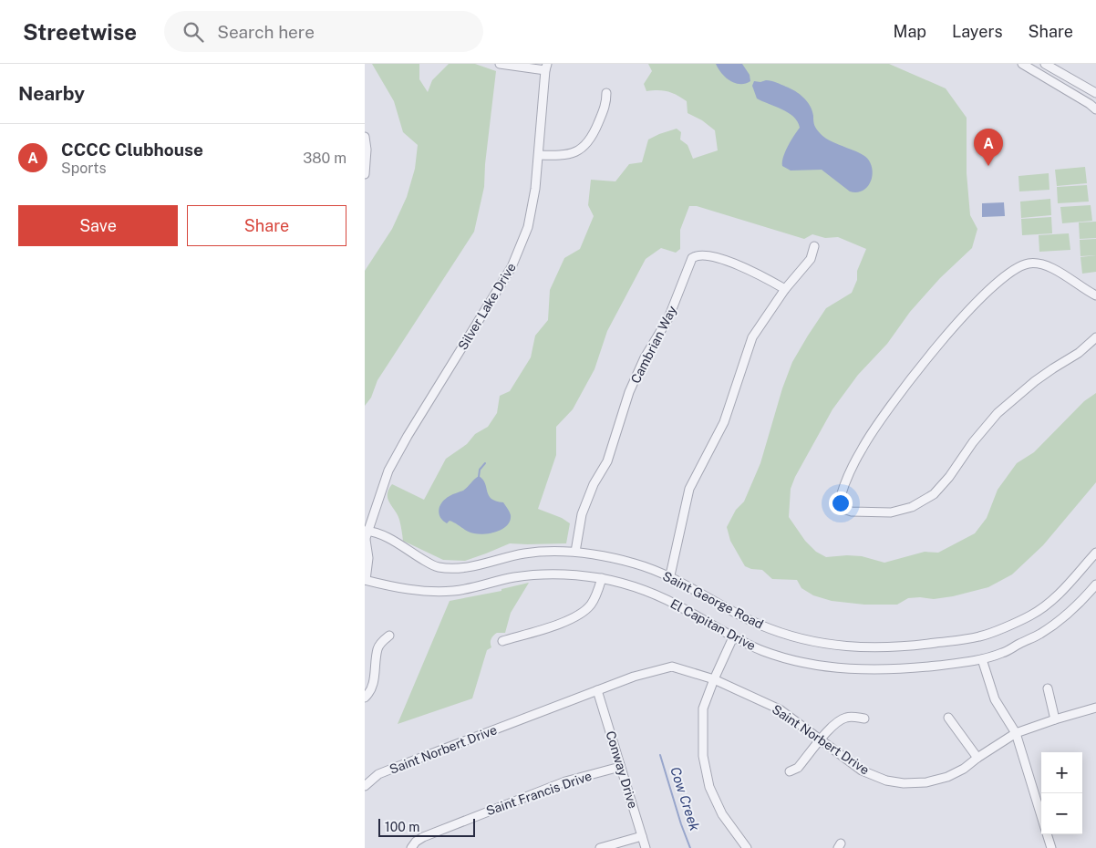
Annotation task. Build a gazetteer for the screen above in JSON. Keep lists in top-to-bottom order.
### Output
{
  "streets": {
    "street": [
      "Silver Lake Drive",
      "Cambrian Way",
      "Saint George Road",
      "El Capitan Drive",
      "Saint Norbert Drive",
      "Conway Drive",
      "Saint Francis Drive"
    ]
  },
  "crossings": [
    ["Silver Lake Drive", "Saint George Road"],
    ["Cambrian Way", "Saint George Road"],
    ["Saint Norbert Drive", "Conway Drive"],
    ["Conway Drive", "Saint Francis Drive"]
  ],
  "water": ["Cow Creek"],
  "scale_bar": "100 m",
  "page": {
    "header": "Streetwise",
    "search": "Search here",
    "nav": ["Map", "Layers", "Share"],
    "heading": "Nearby",
    "list": [
      {
        "mark": "A",
        "name": "CCCC Clubhouse",
        "note": "Sports",
        "value": "380 m"
      }
    ],
    "pins": "A",
    "buttons": ["Save", "Share"],
    "map_buttons": ["+", "−"],
    "scale": "100 m"
  }
}
